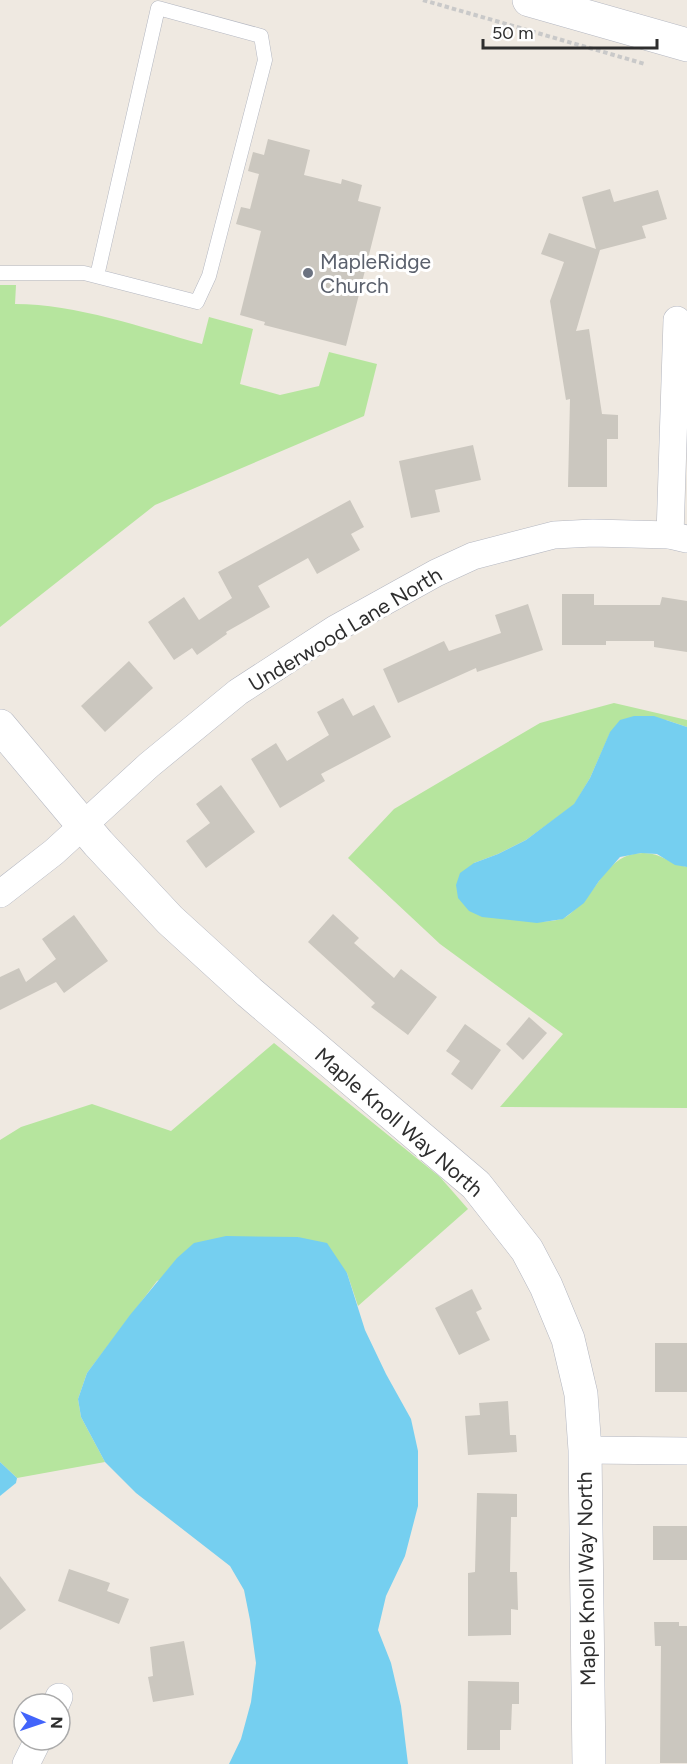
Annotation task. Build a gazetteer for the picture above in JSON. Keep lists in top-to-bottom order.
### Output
{
  "streets": {
    "street": ["Underwood Lane North", "Maple Knoll Way North"]
  },
  "crossings": [
    ["Underwood Lane North", "Maple Knoll Way North"]
  ],
  "places": ["MapleRidge Church"],
  "scale_bar": "50 m",
  "north": "right"
}
